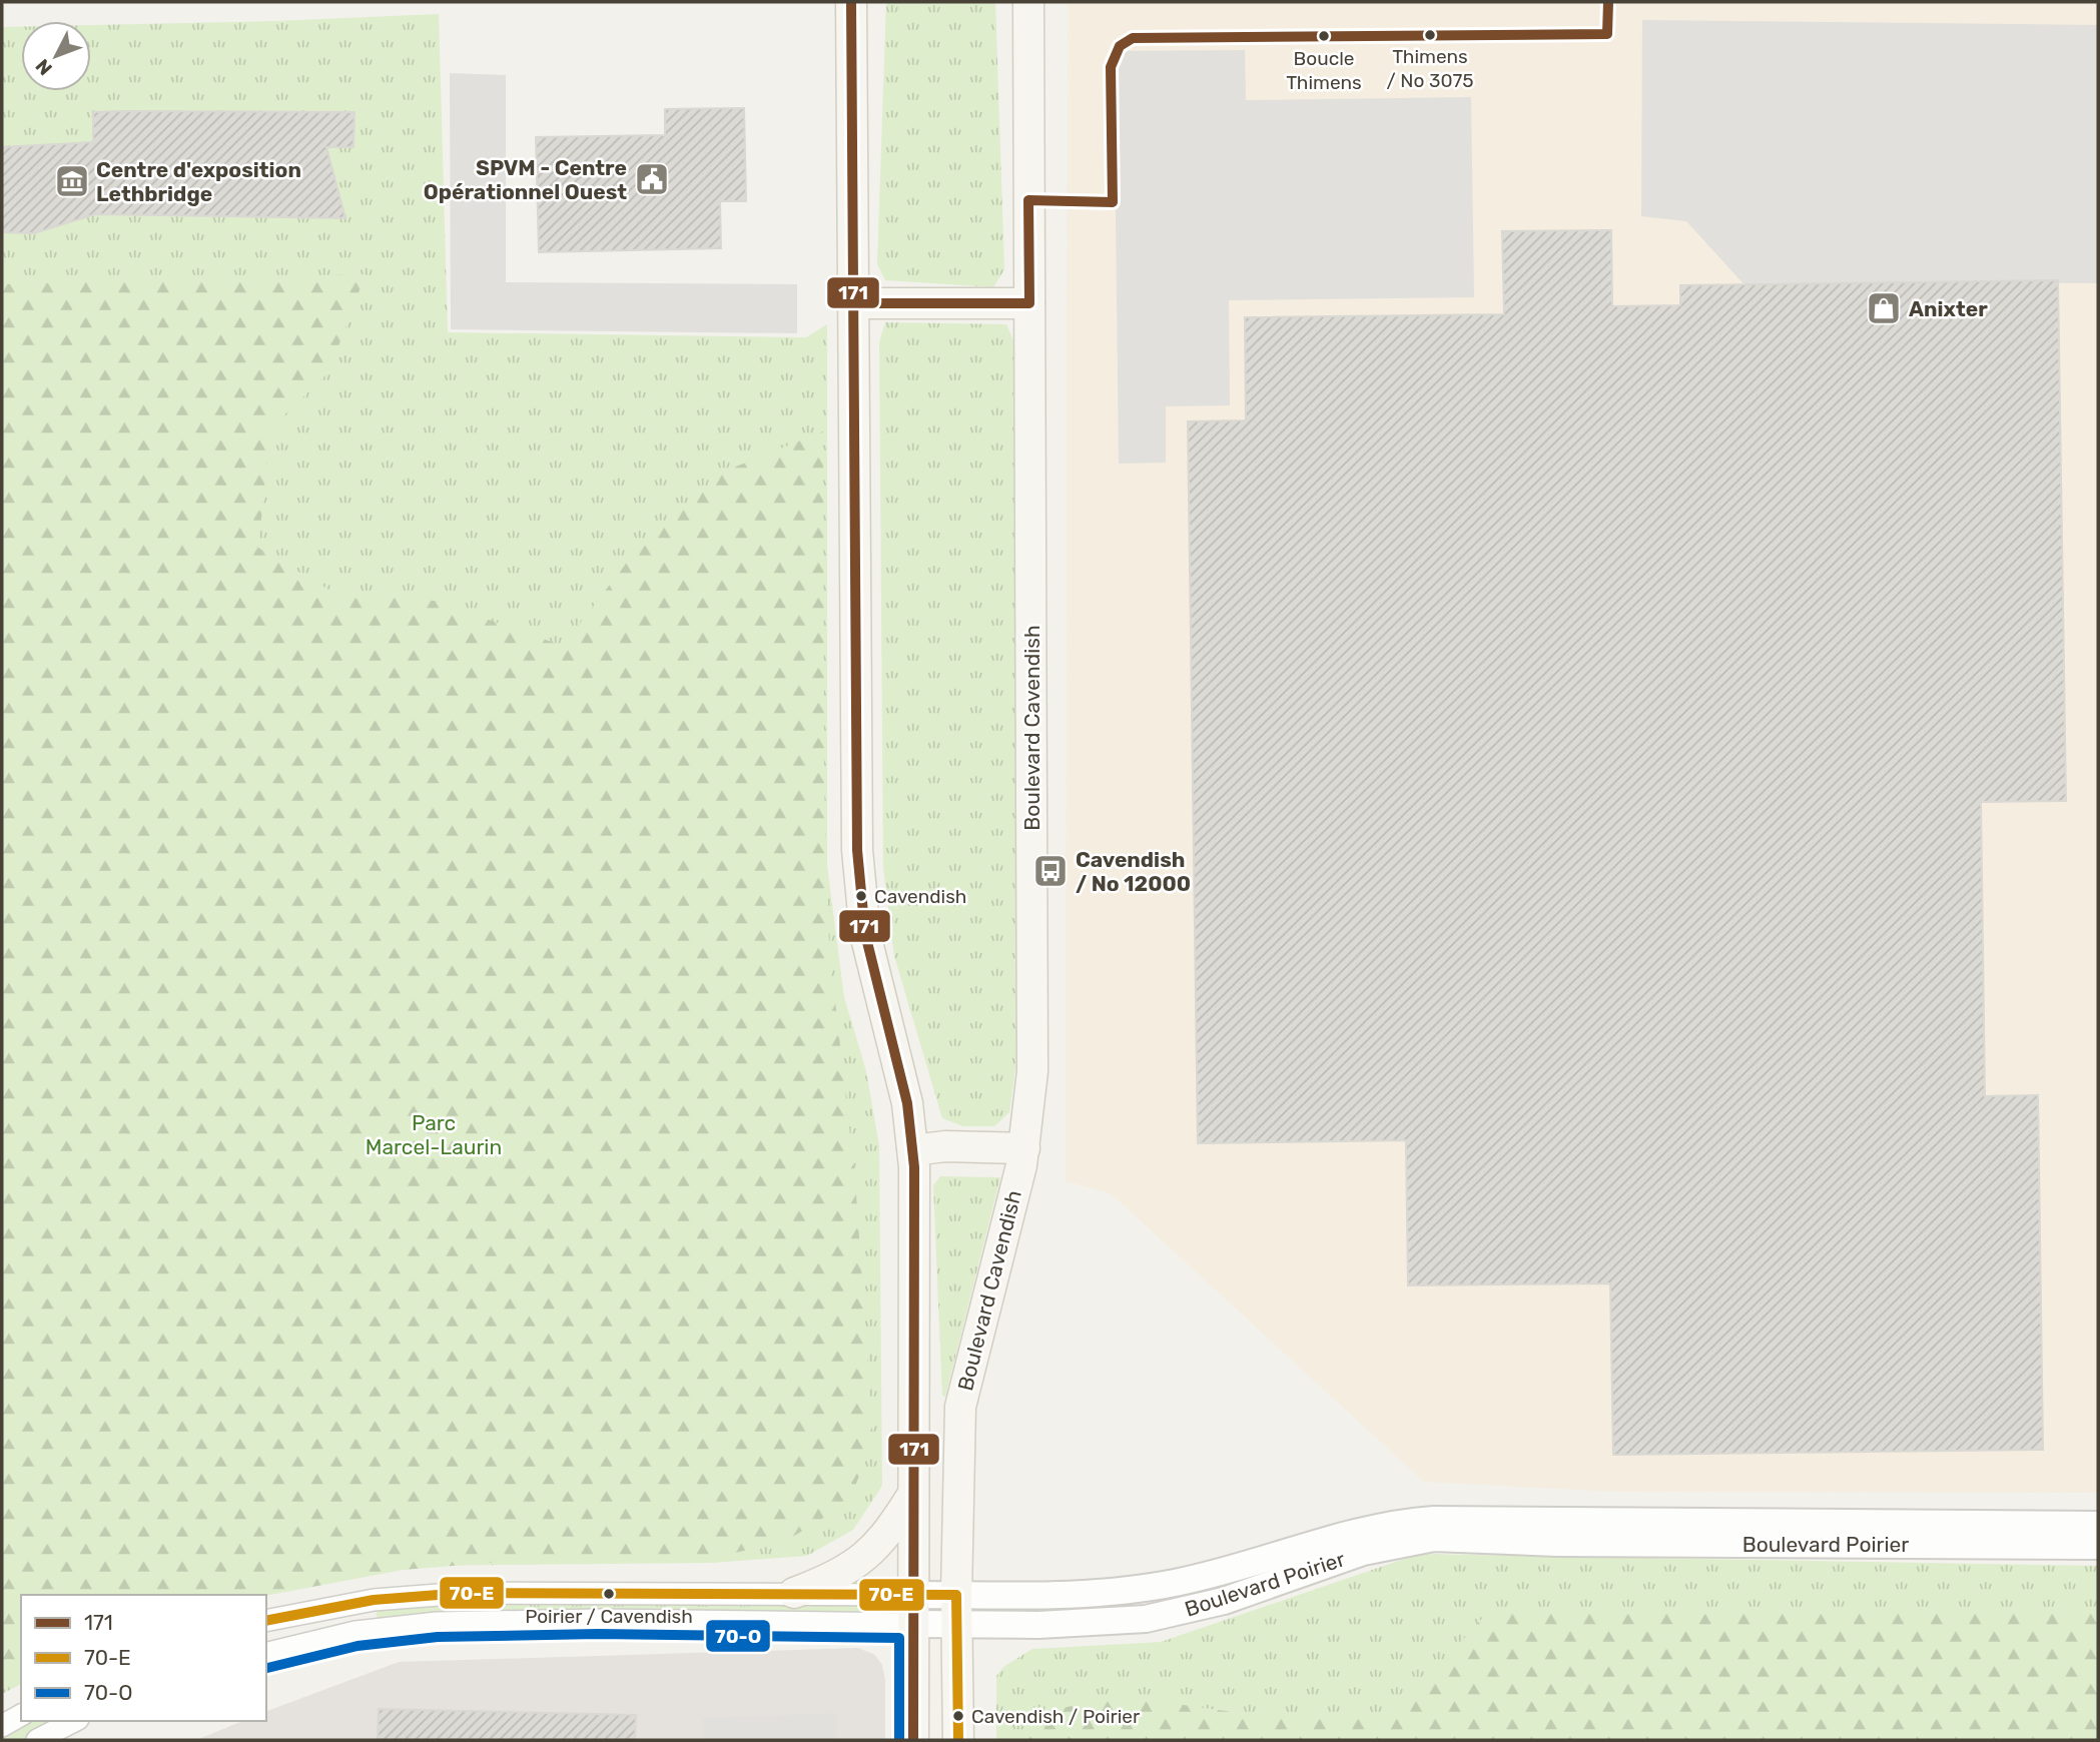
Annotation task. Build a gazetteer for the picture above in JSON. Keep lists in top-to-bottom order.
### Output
{
  "streets": {
    "main road": ["Boulevard Cavendish"],
    "street": ["Boulevard Poirier"]
  },
  "crossings": [
    ["Boulevard Cavendish", "Boulevard Poirier"]
  ],
  "parks": ["Parc Marcel-Laurin"],
  "places": {
    "other": [
      "Thimens / No 3075",
      "Boucle Thimens",
      "Cavendish",
      "Poirier / Cavendish",
      "Cavendish / Poirier"
    ],
    "public building": ["SPVM - Centre Opérationnel Ouest"],
    "museum": ["Centre d'exposition Lethbridge"],
    "shop": ["Anixter"],
    "bus stop": ["Cavendish / No 12000"]
  },
  "lines": ["transit line 171", "transit line 70-E", "transit line 70-O"],
  "legend": ["171", "70-E", "70-O"],
  "north": "bottom left"
}
